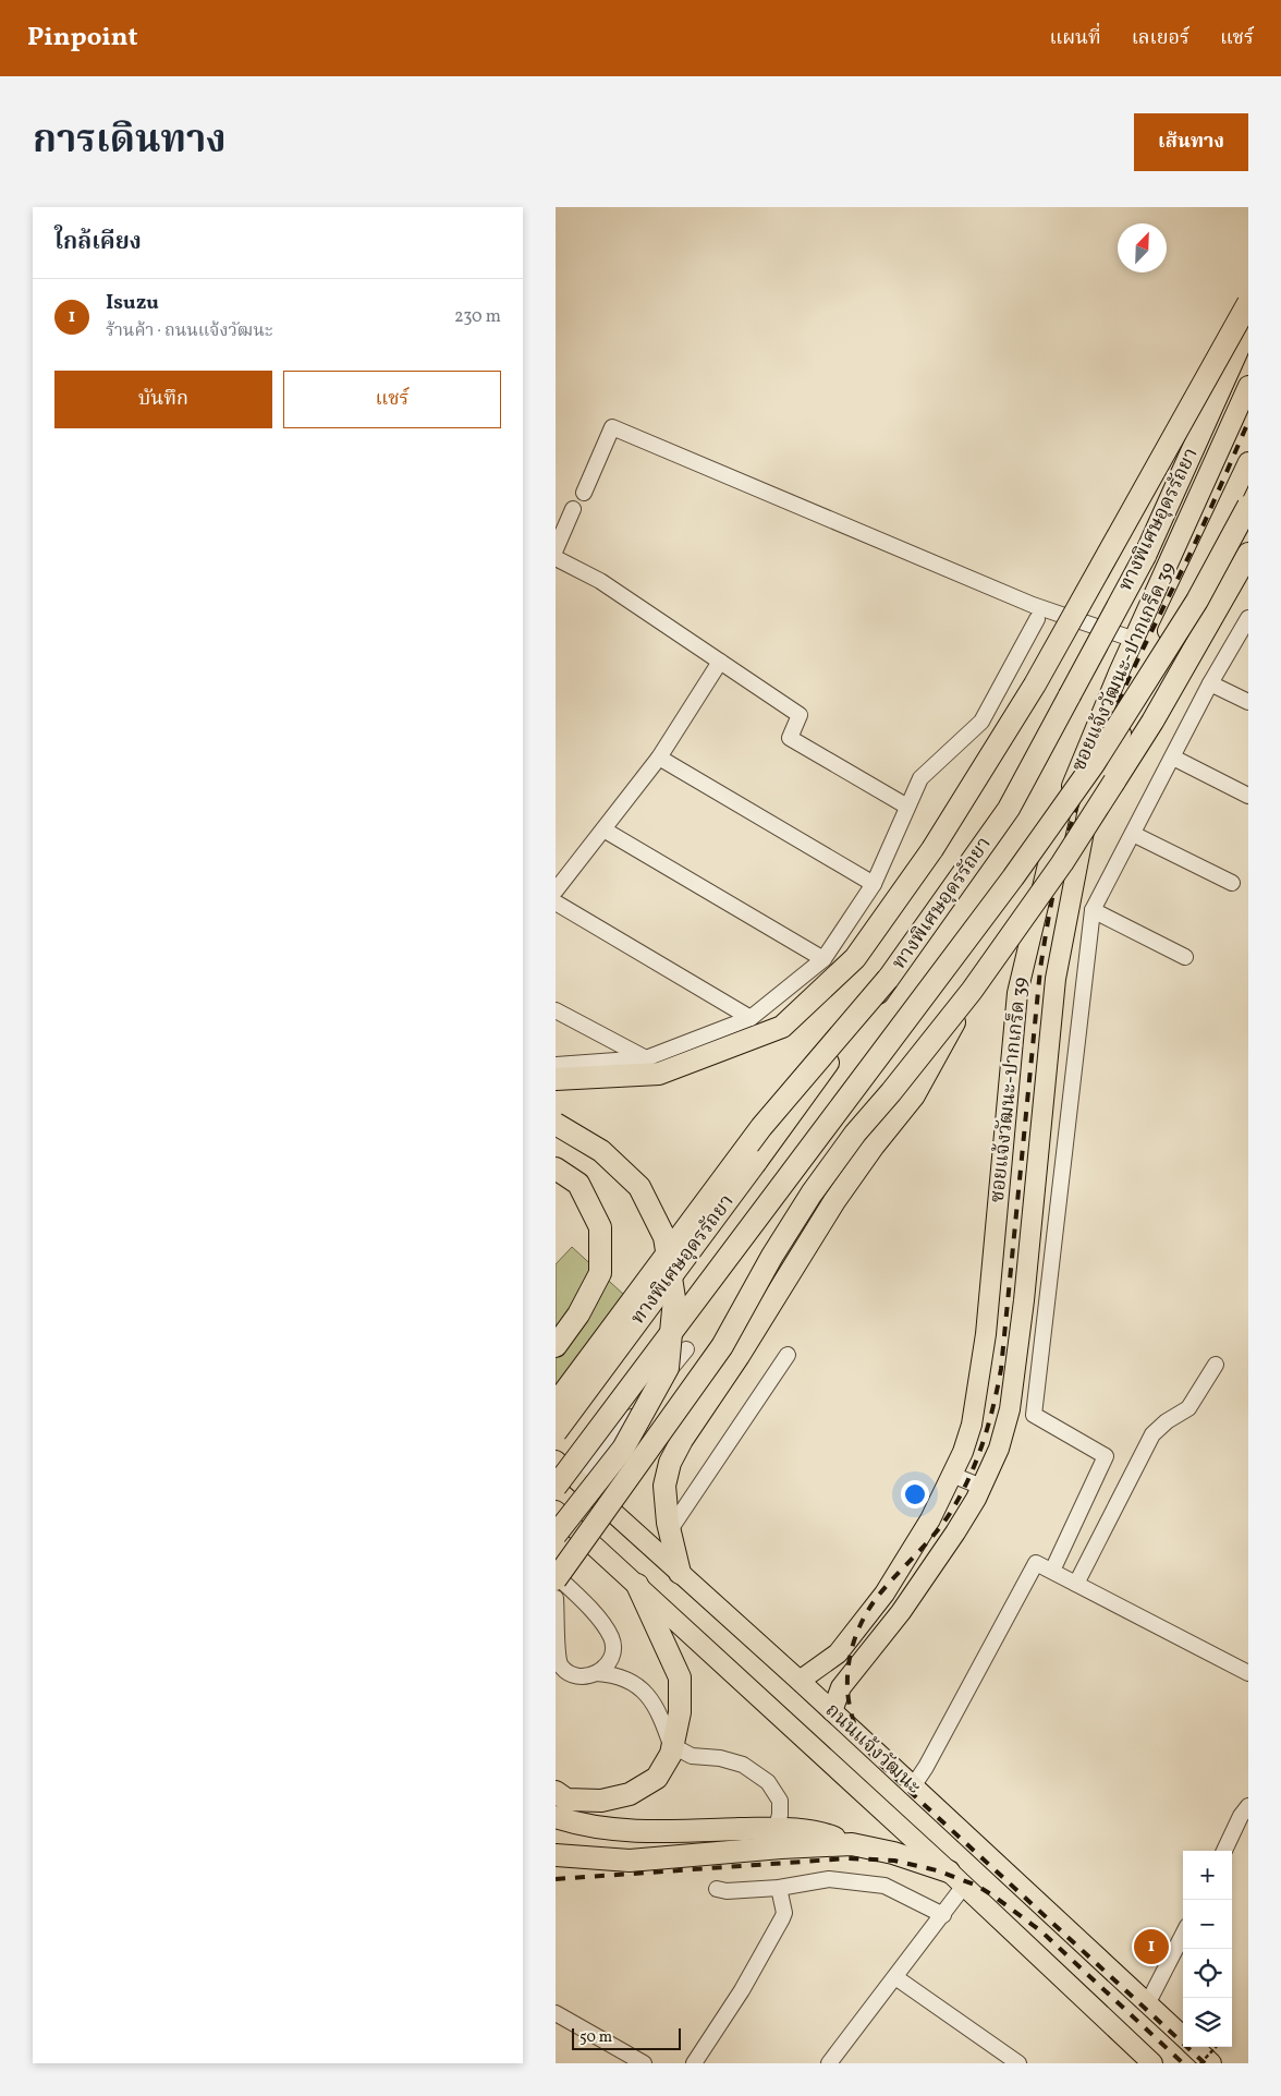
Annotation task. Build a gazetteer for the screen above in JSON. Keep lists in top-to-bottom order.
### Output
{
  "streets": {
    "highway": ["ทางพิเศษอุดรรัถยา"],
    "main road": ["ซอยแจ้งวัฒนะ-ปากเกร็ด 39", "ถนนแจ้งวัฒนะ"]
  },
  "crossings": [
    ["ซอยแจ้งวัฒนะ-ปากเกร็ด 39", "ถนนแจ้งวัฒนะ"]
  ],
  "scale_bar": "50 m",
  "north": "top right",
  "page": {
    "header": "Pinpoint",
    "nav": ["แผนที่", "เลเยอร์", "แชร์"],
    "title": "การเดินทาง",
    "buttons": [
      "เส้นทาง",
      ["บันทึก", "แชร์"]
    ],
    "heading": "ใกล้เคียง",
    "list": [
      {
        "mark": "1",
        "name": "Isuzu",
        "note": "ร้านค้า · ถนนแจ้งวัฒนะ",
        "value": "230 m"
      }
    ],
    "map_buttons": ["+", "−"],
    "pins": "1",
    "scale": "50 m"
  }
}
